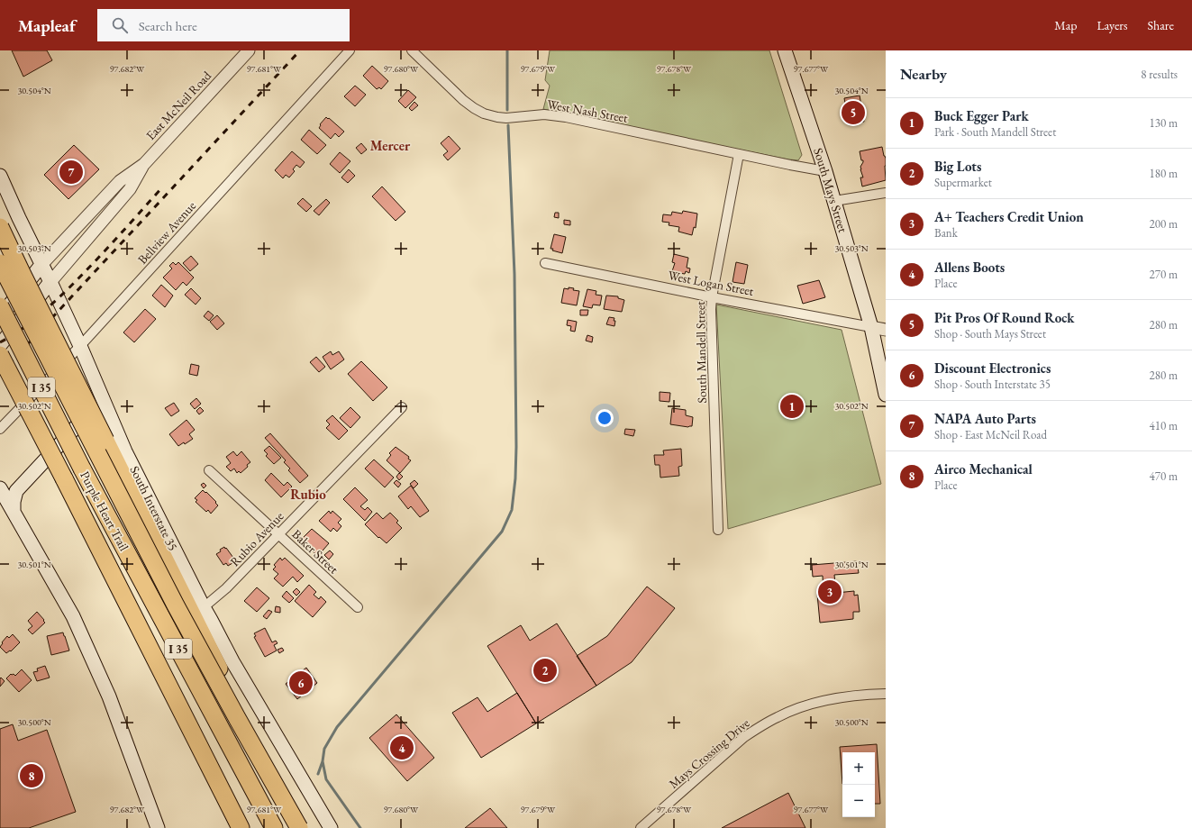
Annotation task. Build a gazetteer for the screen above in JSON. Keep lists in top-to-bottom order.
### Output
{
  "streets": {
    "highway": ["I 35", "Purple Heart Trail"],
    "main road": ["South Mays Street", "South Interstate 35"],
    "street": [
      "East McNeil Road",
      "West Nash Street",
      "Bellview Avenue",
      "West Logan Street",
      "South Mandell Street",
      "Rubio Avenue",
      "Baker Street",
      "Mays Crossing Drive"
    ]
  },
  "crossings": [
    ["East McNeil Road", "South Interstate 35"],
    ["West Nash Street", "South Mays Street"],
    ["West Nash Street", "South Mandell Street"],
    ["South Mays Street", "West Logan Street"],
    ["Bellview Avenue", "South Interstate 35"],
    ["West Logan Street", "South Mandell Street"],
    ["South Interstate 35", "Rubio Avenue"],
    ["Rubio Avenue", "Baker Street"]
  ],
  "districts": ["Mercer", "Rubio"],
  "page": {
    "header": "Mapleaf",
    "search": "Search here",
    "nav": ["Map", "Layers", "Share"],
    "heading": ["Nearby", "8 results"],
    "list": [
      {
        "mark": "1",
        "name": "Buck Egger Park",
        "note": "Park · South Mandell Street",
        "value": "130 m"
      },
      {
        "mark": "2",
        "name": "Big Lots",
        "note": "Supermarket",
        "value": "180 m"
      },
      {
        "mark": "3",
        "name": "A+ Teachers Credit Union",
        "note": "Bank",
        "value": "200 m"
      },
      {
        "mark": "4",
        "name": "Allens Boots",
        "note": "Place",
        "value": "270 m"
      },
      {
        "mark": "5",
        "name": "Pit Pros Of Round Rock",
        "note": "Shop · South Mays Street",
        "value": "280 m"
      },
      {
        "mark": "6",
        "name": "Discount Electronics",
        "note": "Shop · South Interstate 35",
        "value": "280 m"
      },
      {
        "mark": "7",
        "name": "NAPA Auto Parts",
        "note": "Shop · East McNeil Road",
        "value": "410 m"
      },
      {
        "mark": "8",
        "name": "Airco Mechanical",
        "note": "Place",
        "value": "470 m"
      }
    ],
    "pins": [
      "5",
      "7",
      "1",
      "3",
      "2",
      "6",
      "4",
      "8"
    ],
    "map_buttons": ["+", "−"]
  },
  "coordinates": [
    "97.682°W",
    "97.681°W",
    "97.680°W",
    "97.679°W",
    "97.678°W",
    "97.677°W",
    "30.504°N",
    "30.503°N",
    "30.502°N",
    "30.501°N",
    "30.500°N"
  ]
}
